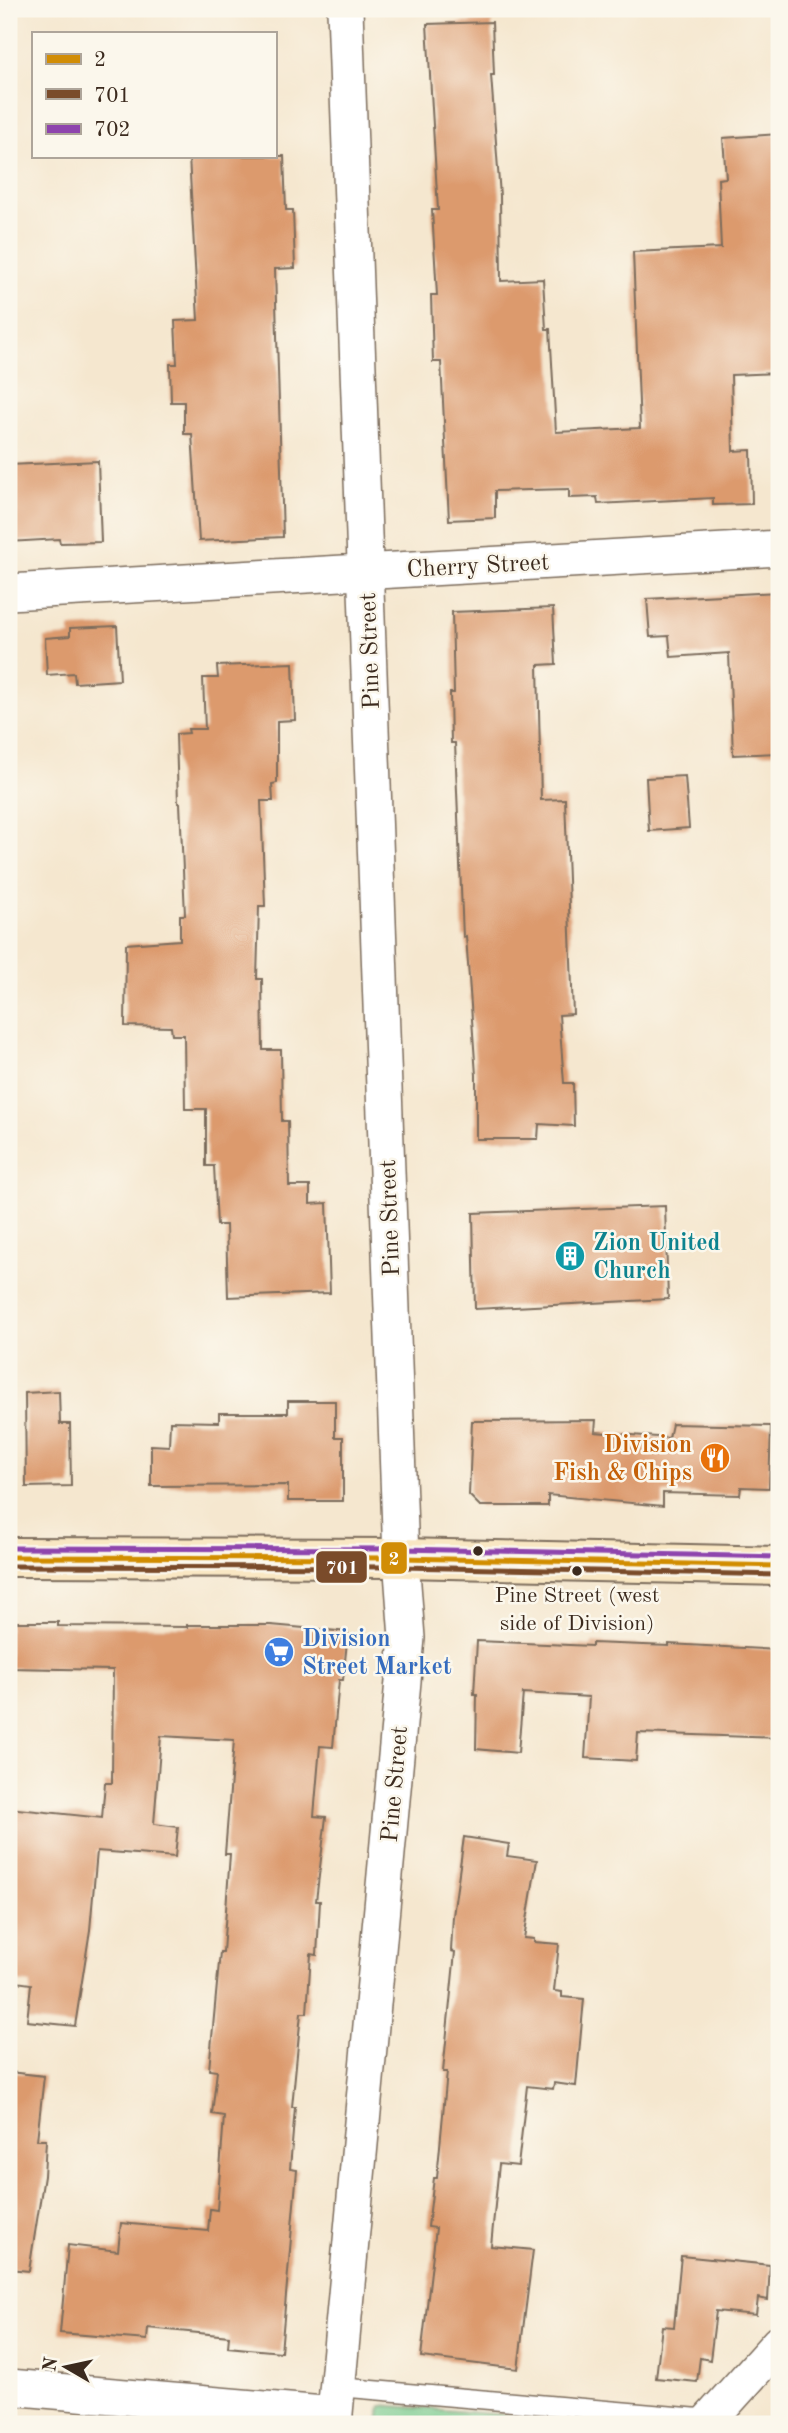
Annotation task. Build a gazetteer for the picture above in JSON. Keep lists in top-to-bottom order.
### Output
{
  "streets": {
    "street": ["Cherry Street", "Pine Street"]
  },
  "crossings": [
    ["Cherry Street", "Pine Street"]
  ],
  "places": {
    "building": ["Zion United Church"],
    "restaurant": ["Division Fish & Chips"],
    "other": ["Pine Street (west side of Division)"],
    "supermarket": ["Division Street Market"]
  },
  "lines": ["transit line 702", "transit line 2", "transit line 701"],
  "legend": ["2", "701", "702"],
  "north": "left"
}
